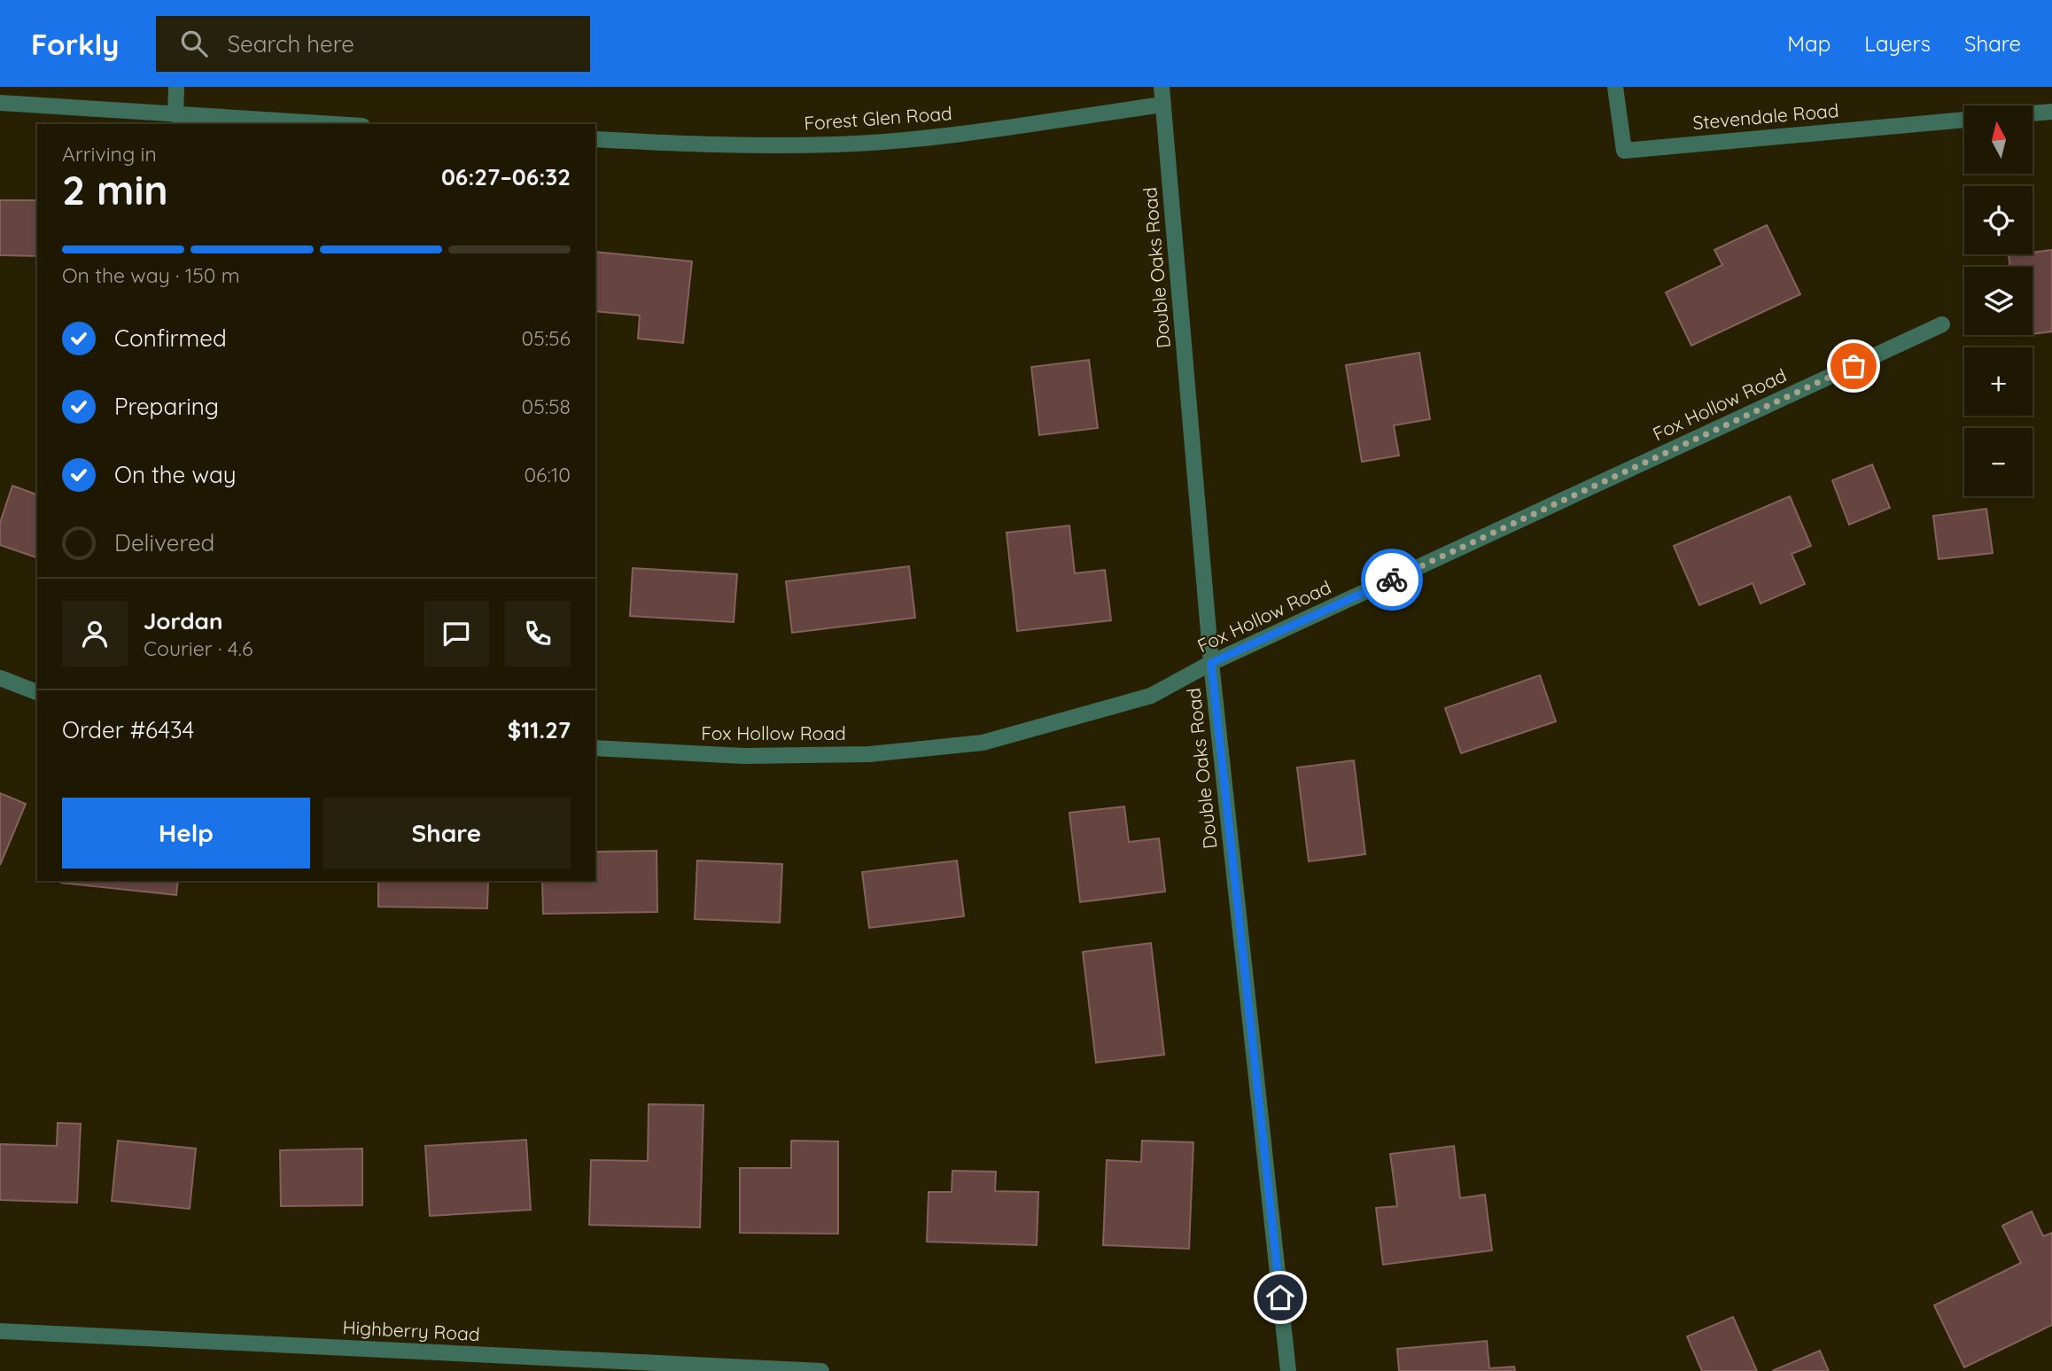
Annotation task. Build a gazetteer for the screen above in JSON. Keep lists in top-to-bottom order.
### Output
{
  "streets": {
    "street": [
      "Stevendale Road",
      "Forest Glen Road",
      "Double Oaks Road",
      "Fox Hollow Road",
      "Highberry Road"
    ]
  },
  "crossings": [
    ["Forest Glen Road", "Double Oaks Road"],
    ["Double Oaks Road", "Fox Hollow Road"]
  ],
  "north": "top",
  "page": {
    "header": "Forkly",
    "search": "Search here",
    "nav": ["Map", "Layers", "Share"],
    "map_buttons": ["+", "−"],
    "heading": ["2 min", "Arriving in", "06:27–06:32"],
    "panel": [
      "Jordan",
      "Courier · 4.6",
      "Order #6434",
      "$11.27"
    ],
    "bar": "On the way · 150 m",
    "list": [
      ["Confirmed", "05:56"],
      ["Preparing", "05:58"],
      ["On the way", "06:10"],
      "Delivered"
    ],
    "buttons": ["Help", "Share"]
  }
}
